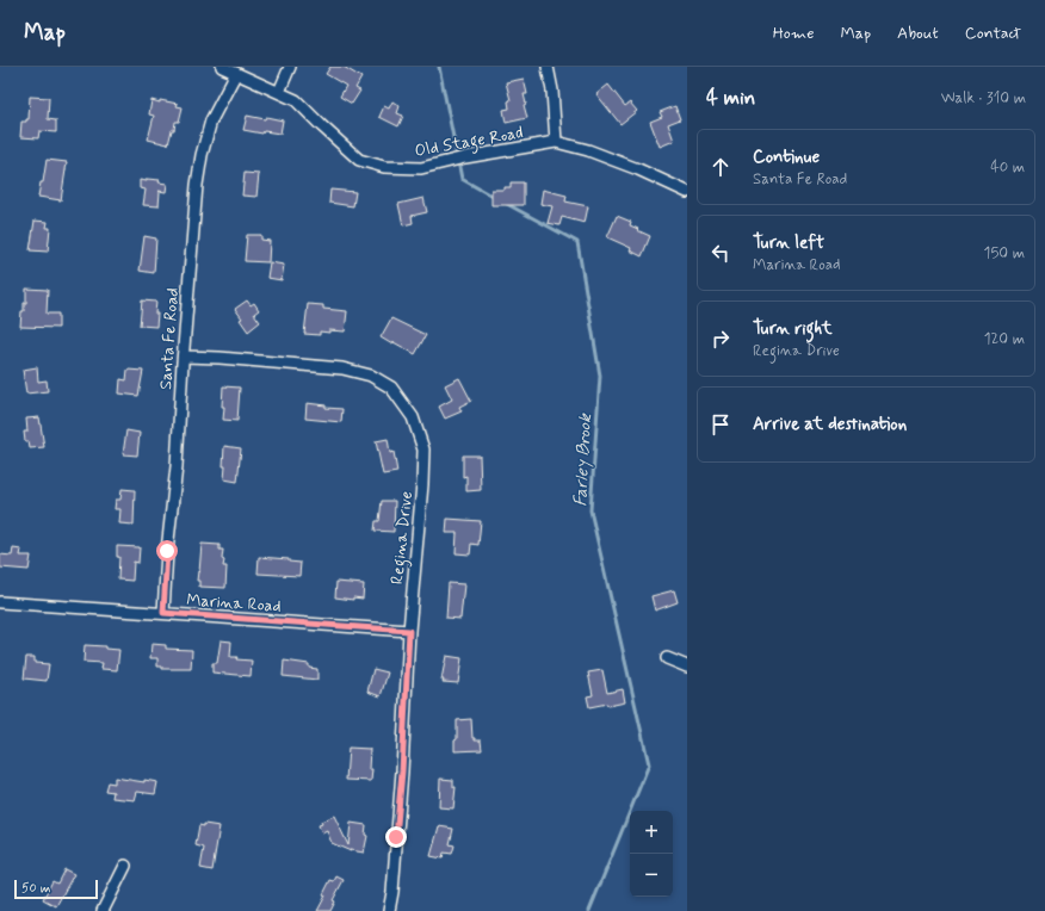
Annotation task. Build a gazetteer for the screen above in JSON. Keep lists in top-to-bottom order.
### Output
{
  "streets": {
    "street": [
      "Old Stage Road",
      "Santa Fe Road",
      "Regina Drive",
      "Marina Road"
    ]
  },
  "crossings": [
    ["Old Stage Road", "Santa Fe Road"],
    ["Santa Fe Road", "Regina Drive"],
    ["Santa Fe Road", "Marina Road"],
    ["Regina Drive", "Marina Road"]
  ],
  "water": ["Farley Brook"],
  "scale_bar": "50 m",
  "page": {
    "header": "Map",
    "nav": [
      "Home",
      "Map",
      "About",
      "Contact"
    ],
    "heading": ["4 min", "Walk · 310 m"],
    "list": [
      ["Continue", "Santa Fe Road", "40 m"],
      ["Turn left", "Marina Road", "150 m"],
      ["Turn right", "Regina Drive", "120 m"],
      "Arrive at destination"
    ],
    "map_buttons": ["+", "−"],
    "scale": "50 m"
  }
}
